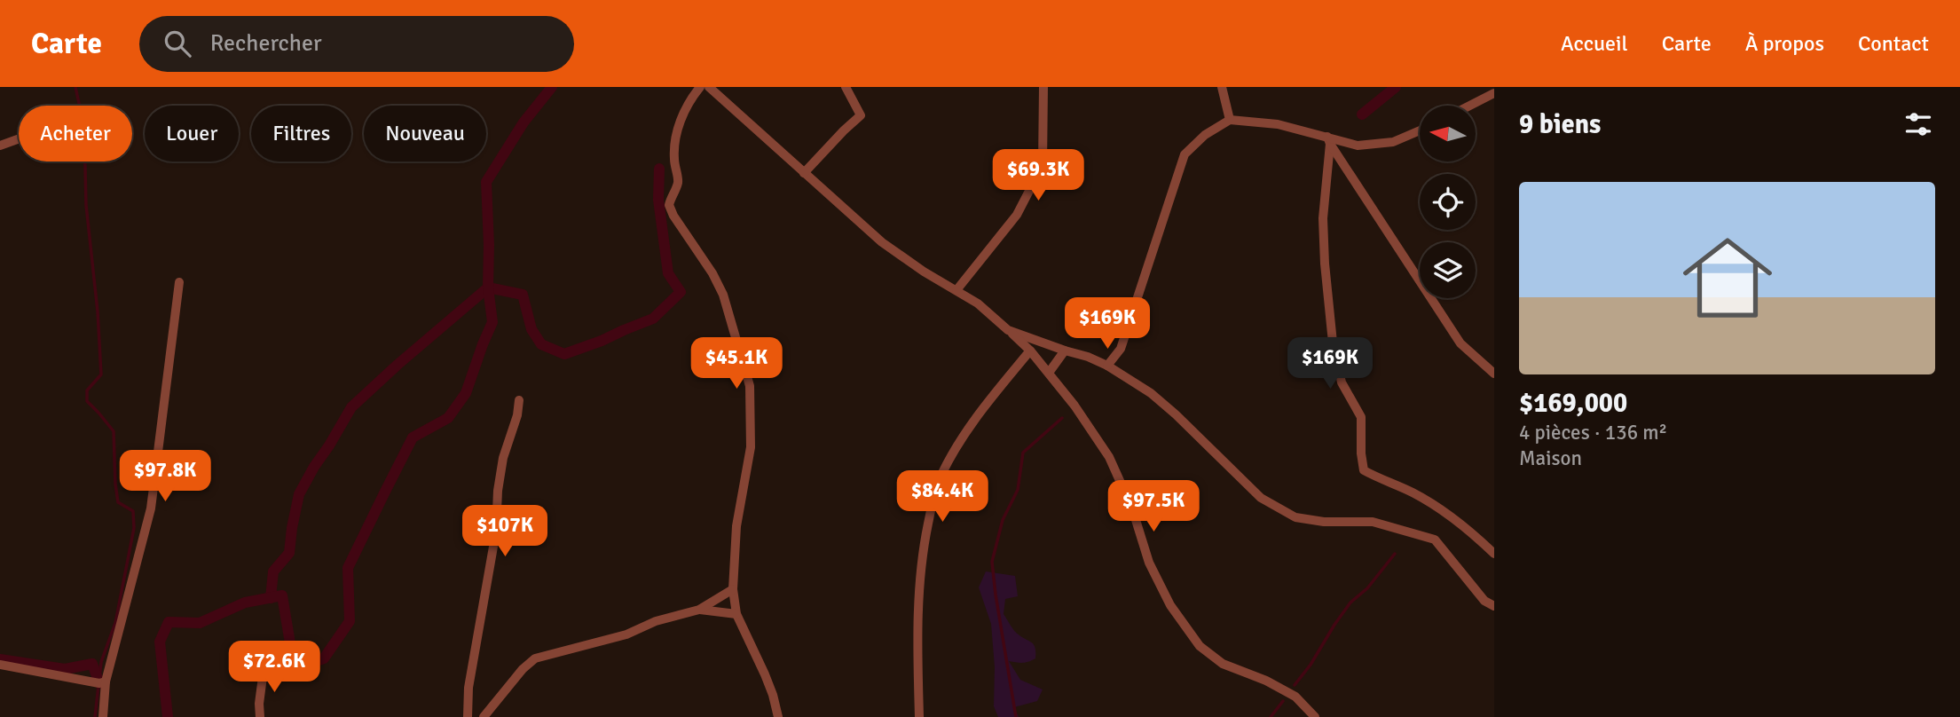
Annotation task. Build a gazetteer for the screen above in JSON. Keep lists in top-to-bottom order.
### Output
{
  "north": "left",
  "page": {
    "header": "Carte",
    "search": "Rechercher",
    "nav": [
      "Accueil",
      "Carte",
      "À propos",
      "Contact"
    ],
    "heading": "9 biens",
    "chip": [
      "Acheter",
      "Louer",
      "Filtres",
      "Nouveau"
    ],
    "price": [
      "$69.3K",
      "$169K",
      "$45.1K",
      "$169K",
      "$97.8K",
      "$84.4K",
      "$97.5K",
      "$107K",
      "$72.6K"
    ],
    "list": [
      {
        "name": "$169,000",
        "note": "4 pièces · 136 m² · Maison"
      }
    ]
  }
}
